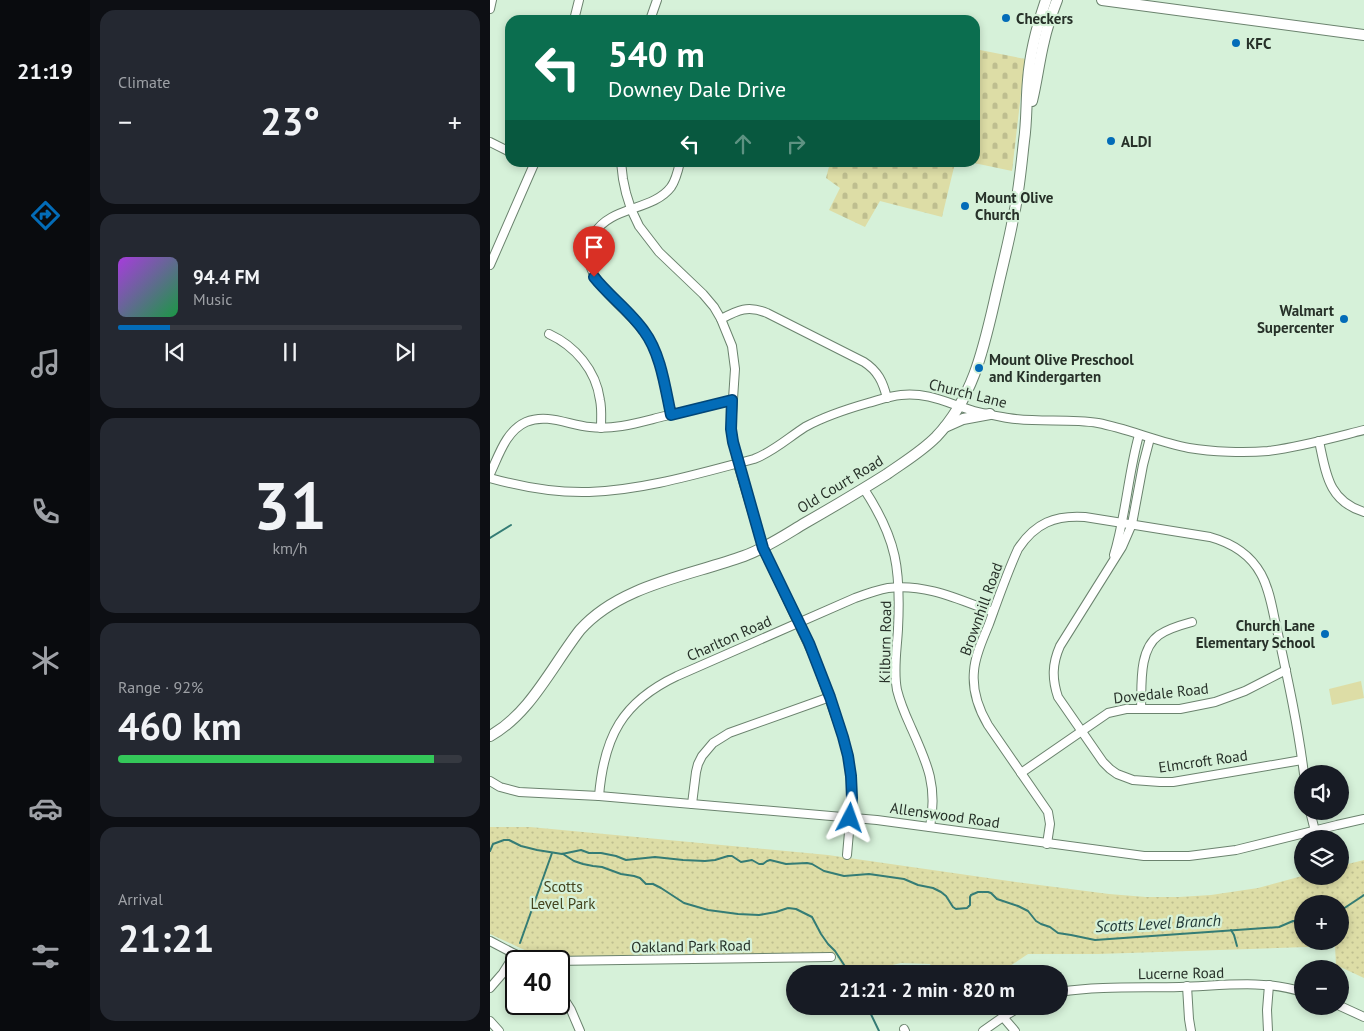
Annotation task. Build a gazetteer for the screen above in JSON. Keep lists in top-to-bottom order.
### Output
{
  "streets": {
    "main road": ["Old Court Road"],
    "street": [
      "Church Lane",
      "Brownhill Road",
      "Charlton Road",
      "Kilburn Road",
      "Dovedale Road",
      "Elmcroft Road",
      "Allenswood Road",
      "Oakland Park Road",
      "Lucerne Road"
    ]
  },
  "crossings": [
    ["Church Lane", "Old Court Road"],
    ["Church Lane", "Elmcroft Road"],
    ["Old Court Road", "Kilburn Road"],
    ["Brownhill Road", "Charlton Road"],
    ["Brownhill Road", "Dovedale Road"],
    ["Brownhill Road", "Elmcroft Road"],
    ["Brownhill Road", "Allenswood Road"],
    ["Charlton Road", "Kilburn Road"],
    ["Charlton Road", "Allenswood Road"],
    ["Kilburn Road", "Allenswood Road"],
    ["Dovedale Road", "Elmcroft Road"]
  ],
  "water": ["Scotts Level Branch"],
  "parks": ["Scotts Level Park"],
  "places": [
    "Checkers",
    "KFC",
    "ALDI",
    "Mount Olive Church",
    "Walmart Supercenter",
    "Mount Olive Preschool and Kindergarten",
    "Church Lane Elementary School"
  ],
  "page": {
    "tabs": "21:19",
    "tile": [
      "Climate",
      ["31", "km/h"],
      ["Range · 92%", "460 km"],
      ["Arrival", "21:21"]
    ],
    "turn": ["540 m", "Downey Dale Drive"],
    "heat": ["−", "23°", "+"],
    "song": ["94.4 FM", "Music"],
    "map_buttons": ["+", "−"],
    "limit": "40",
    "trip": "21:21 · 2 min · 820 m"
  }
}
